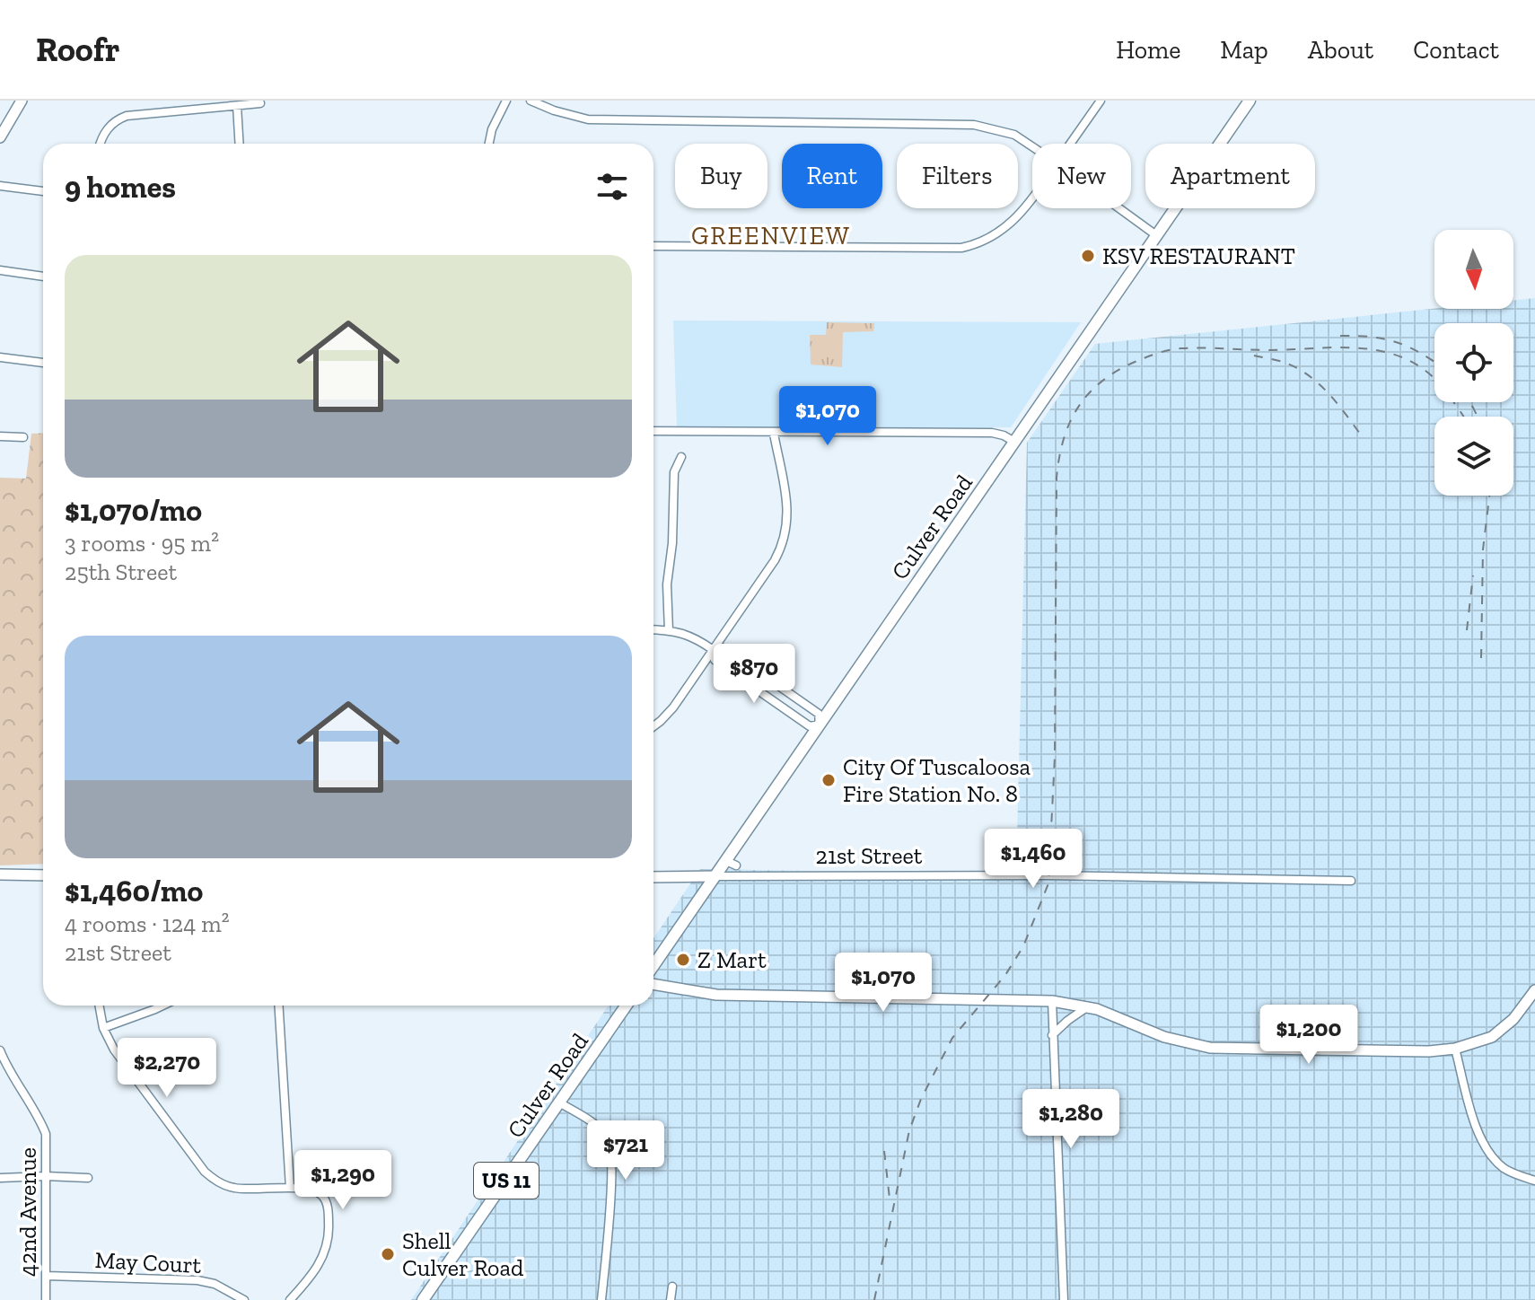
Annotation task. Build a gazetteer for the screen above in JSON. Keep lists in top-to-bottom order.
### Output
{
  "streets": {
    "main road": ["Culver Road", "US 11"],
    "street": ["21st Street", "42nd Avenue", "May Court"]
  },
  "crossings": [
    ["Culver Road", "21st Street"],
    ["42nd Avenue", "May Court"]
  ],
  "districts": ["GREENVIEW"],
  "places": [
    "KSV RESTAURANT",
    "City Of Tuscaloosa Fire Station No. 8",
    "Z Mart",
    "Shell Culver Road"
  ],
  "north": "bottom",
  "page": {
    "header": "Roofr",
    "nav": [
      "Home",
      "Map",
      "About",
      "Contact"
    ],
    "chip": [
      "Buy",
      "Rent",
      "Filters",
      "New",
      "Apartment"
    ],
    "heading": "9 homes",
    "list": [
      {
        "name": "$1,070/mo",
        "note": "3 rooms · 95 m² · 25th Street"
      },
      {
        "name": "$1,460/mo",
        "note": "4 rooms · 124 m² · 21st Street"
      }
    ],
    "price": [
      "$1,070",
      "$870",
      "$1,460",
      "$1,070",
      "$1,200",
      "$2,270",
      "$1,280",
      "$721",
      "$1,290"
    ]
  }
}
